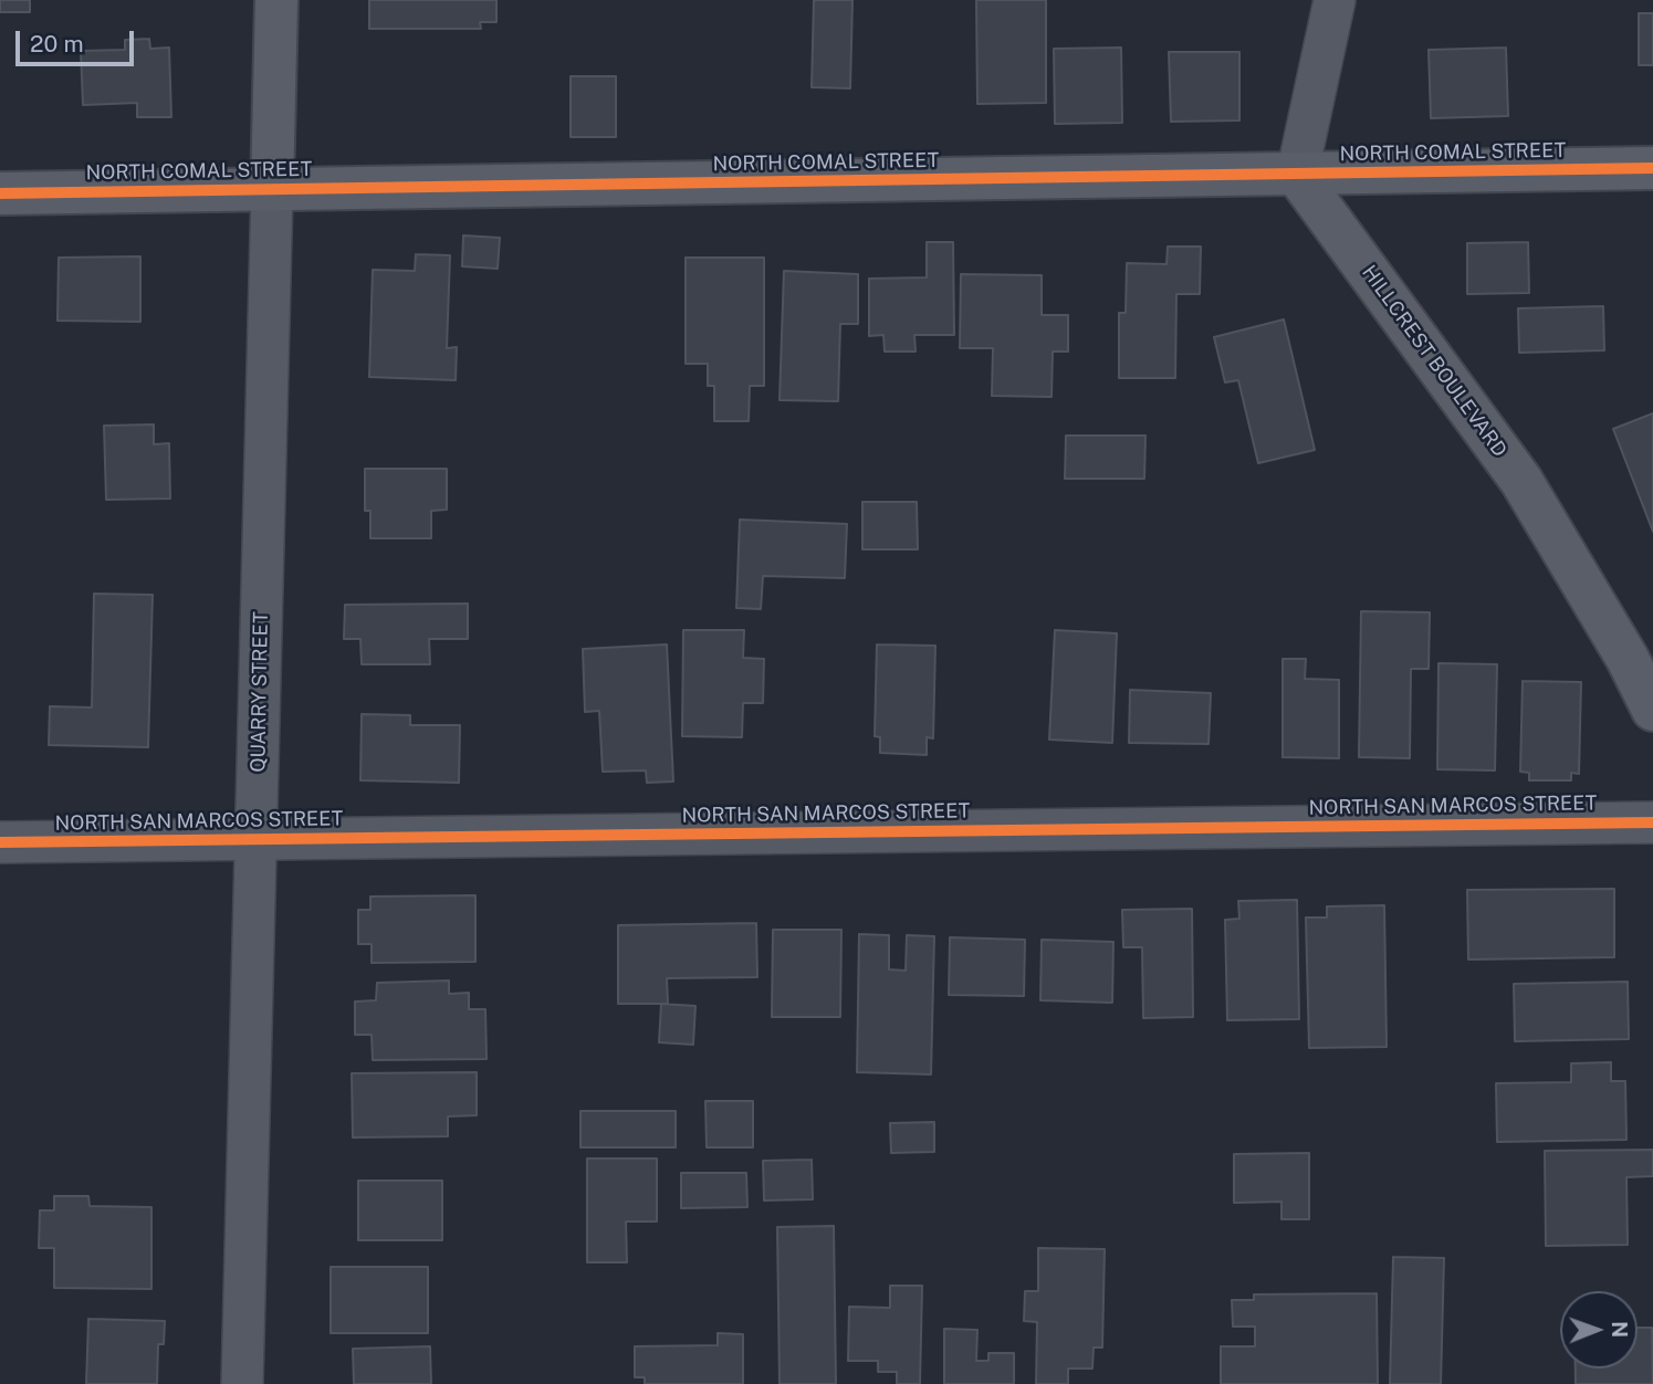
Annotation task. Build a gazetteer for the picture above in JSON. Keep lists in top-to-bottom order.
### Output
{
  "streets": {
    "street": [
      "NORTH COMAL STREET",
      "HILLCREST BOULEVARD",
      "QUARRY STREET",
      "NORTH SAN MARCOS STREET"
    ]
  },
  "crossings": [
    ["NORTH COMAL STREET", "HILLCREST BOULEVARD"],
    ["NORTH COMAL STREET", "QUARRY STREET"],
    ["QUARRY STREET", "NORTH SAN MARCOS STREET"]
  ],
  "scale_bar": "20 m",
  "north": "right"
}
